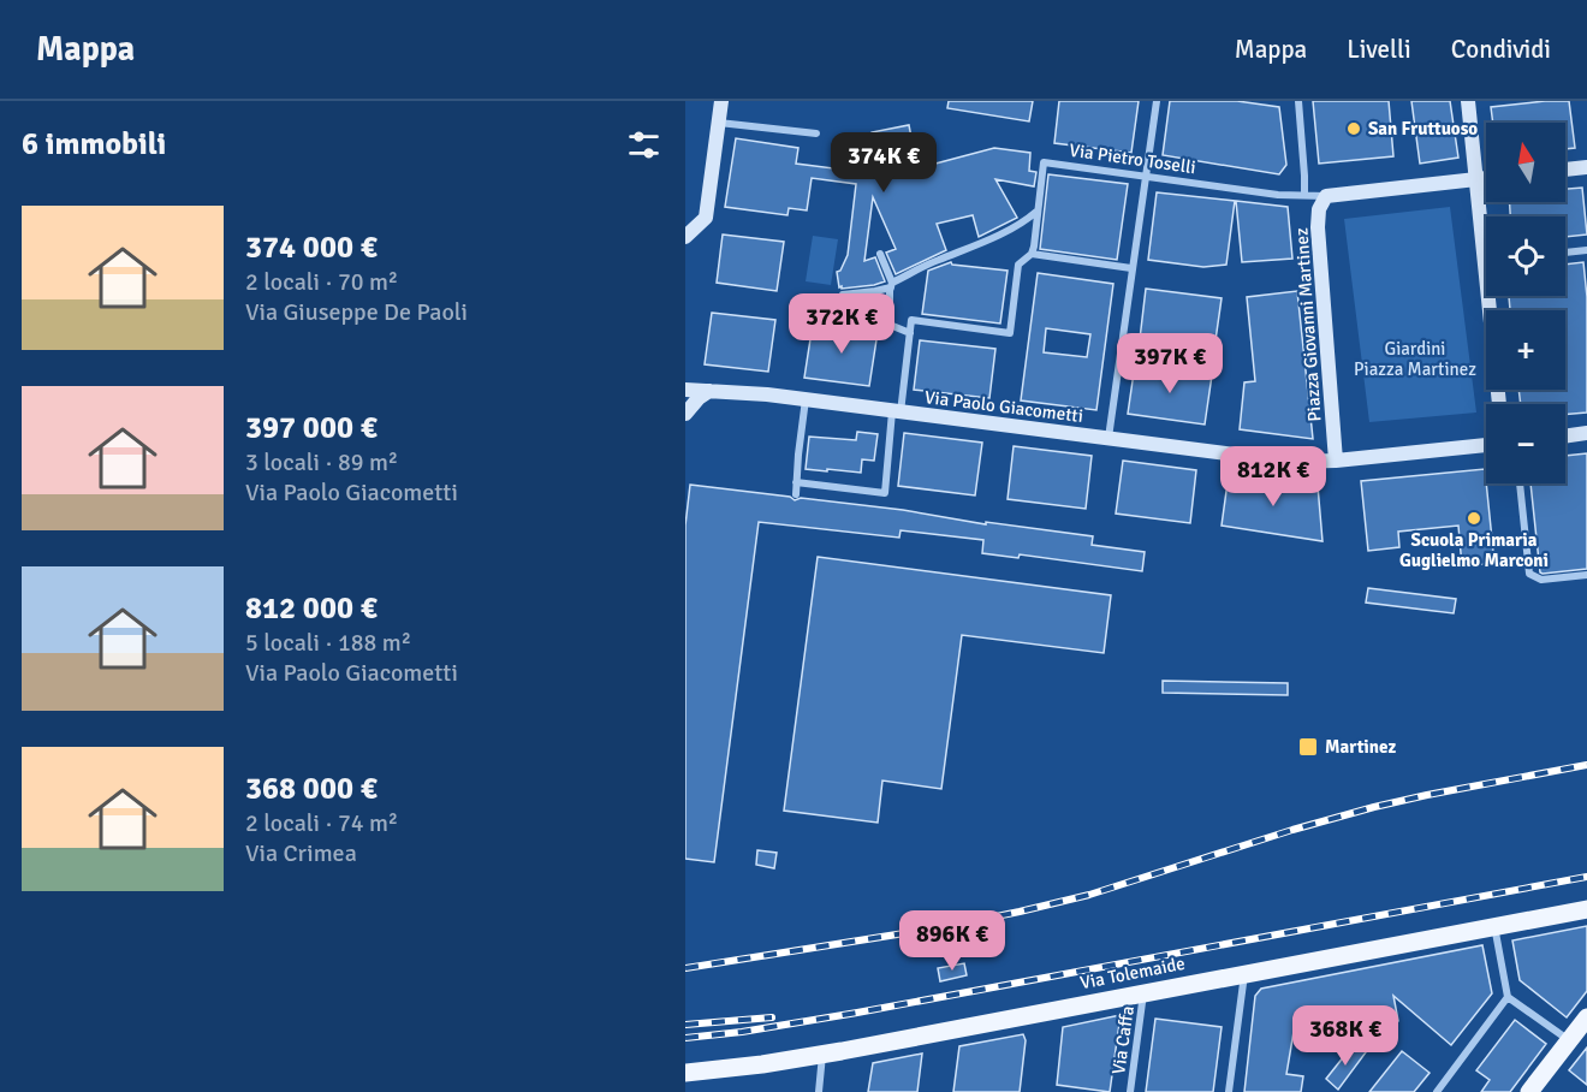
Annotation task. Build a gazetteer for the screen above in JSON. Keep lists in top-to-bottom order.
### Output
{
  "streets": {
    "main road": ["Via Tolemaide"],
    "street": [
      "Via Pietro Toselli",
      "Piazza Giovanni Martinez",
      "Via Paolo Giacometti",
      "Via Caffa"
    ]
  },
  "crossings": [
    ["Via Pietro Toselli", "Piazza Giovanni Martinez"],
    ["Piazza Giovanni Martinez", "Via Paolo Giacometti"],
    ["Via Tolemaide", "Via Caffa"]
  ],
  "parks": ["Giardini Piazza Martinez"],
  "places": {
    "other": ["San Fruttuoso", "Scuola Primaria Guglielmo Marconi"],
    "transit": ["Martinez"]
  },
  "north": "top",
  "page": {
    "header": "Mappa",
    "nav": ["Mappa", "Livelli", "Condividi"],
    "heading": "6 immobili",
    "map_buttons": ["+", "−"],
    "price": [
      "374K €",
      "372K €",
      "397K €",
      "812K €",
      "896K €",
      "368K €"
    ],
    "list": [
      {
        "name": "374 000 €",
        "note": "2 locali · 70 m² · Via Giuseppe De Paoli"
      },
      {
        "name": "397 000 €",
        "note": "3 locali · 89 m² · Via Paolo Giacometti"
      },
      {
        "name": "812 000 €",
        "note": "5 locali · 188 m² · Via Paolo Giacometti"
      },
      {
        "name": "368 000 €",
        "note": "2 locali · 74 m² · Via Crimea"
      }
    ]
  }
}
